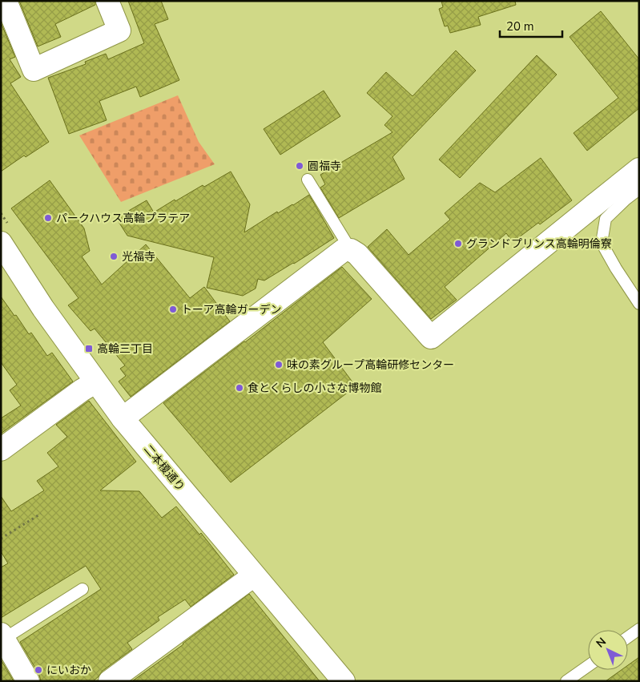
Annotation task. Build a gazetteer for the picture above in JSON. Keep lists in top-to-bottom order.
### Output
{
  "streets": {
    "street": ["二本榎通り"]
  },
  "places": {
    "other": [
      "圓福寺",
      "パークハウス高輪プラテア",
      "グランドプリンス高輪明倫寮",
      "光福寺",
      "トーア高輪ガーデン",
      "味の素グループ高輪研修センター",
      "食とくらしの小さな博物館",
      "にいおか"
    ],
    "transit": ["高輪三丁目"]
  },
  "scale_bar": "20 m",
  "north": "top left"
}
